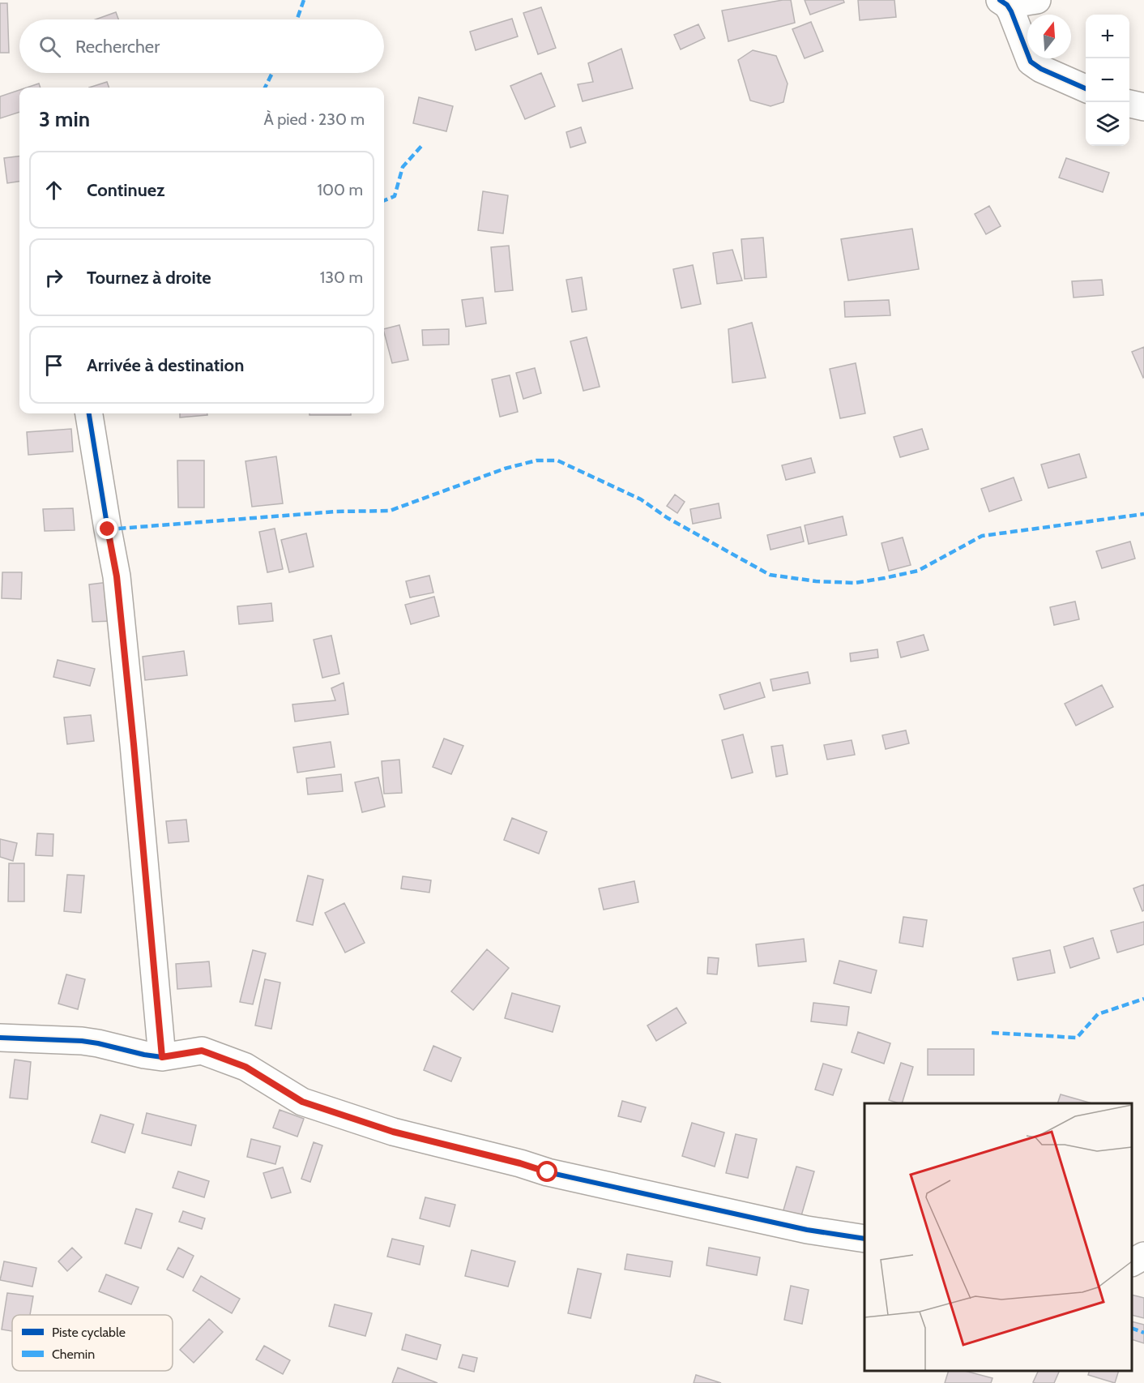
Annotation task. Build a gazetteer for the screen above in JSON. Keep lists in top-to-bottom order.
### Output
{
  "legend": ["Piste cyclable", "Chemin"],
  "north": "top",
  "page": {
    "map_buttons": ["+", "−"],
    "search": "Rechercher",
    "heading": ["3 min", "À pied · 230 m"],
    "list": [
      ["Continuez", "100 m"],
      ["Tournez à droite", "130 m"],
      "Arrivée à destination"
    ]
  }
}
